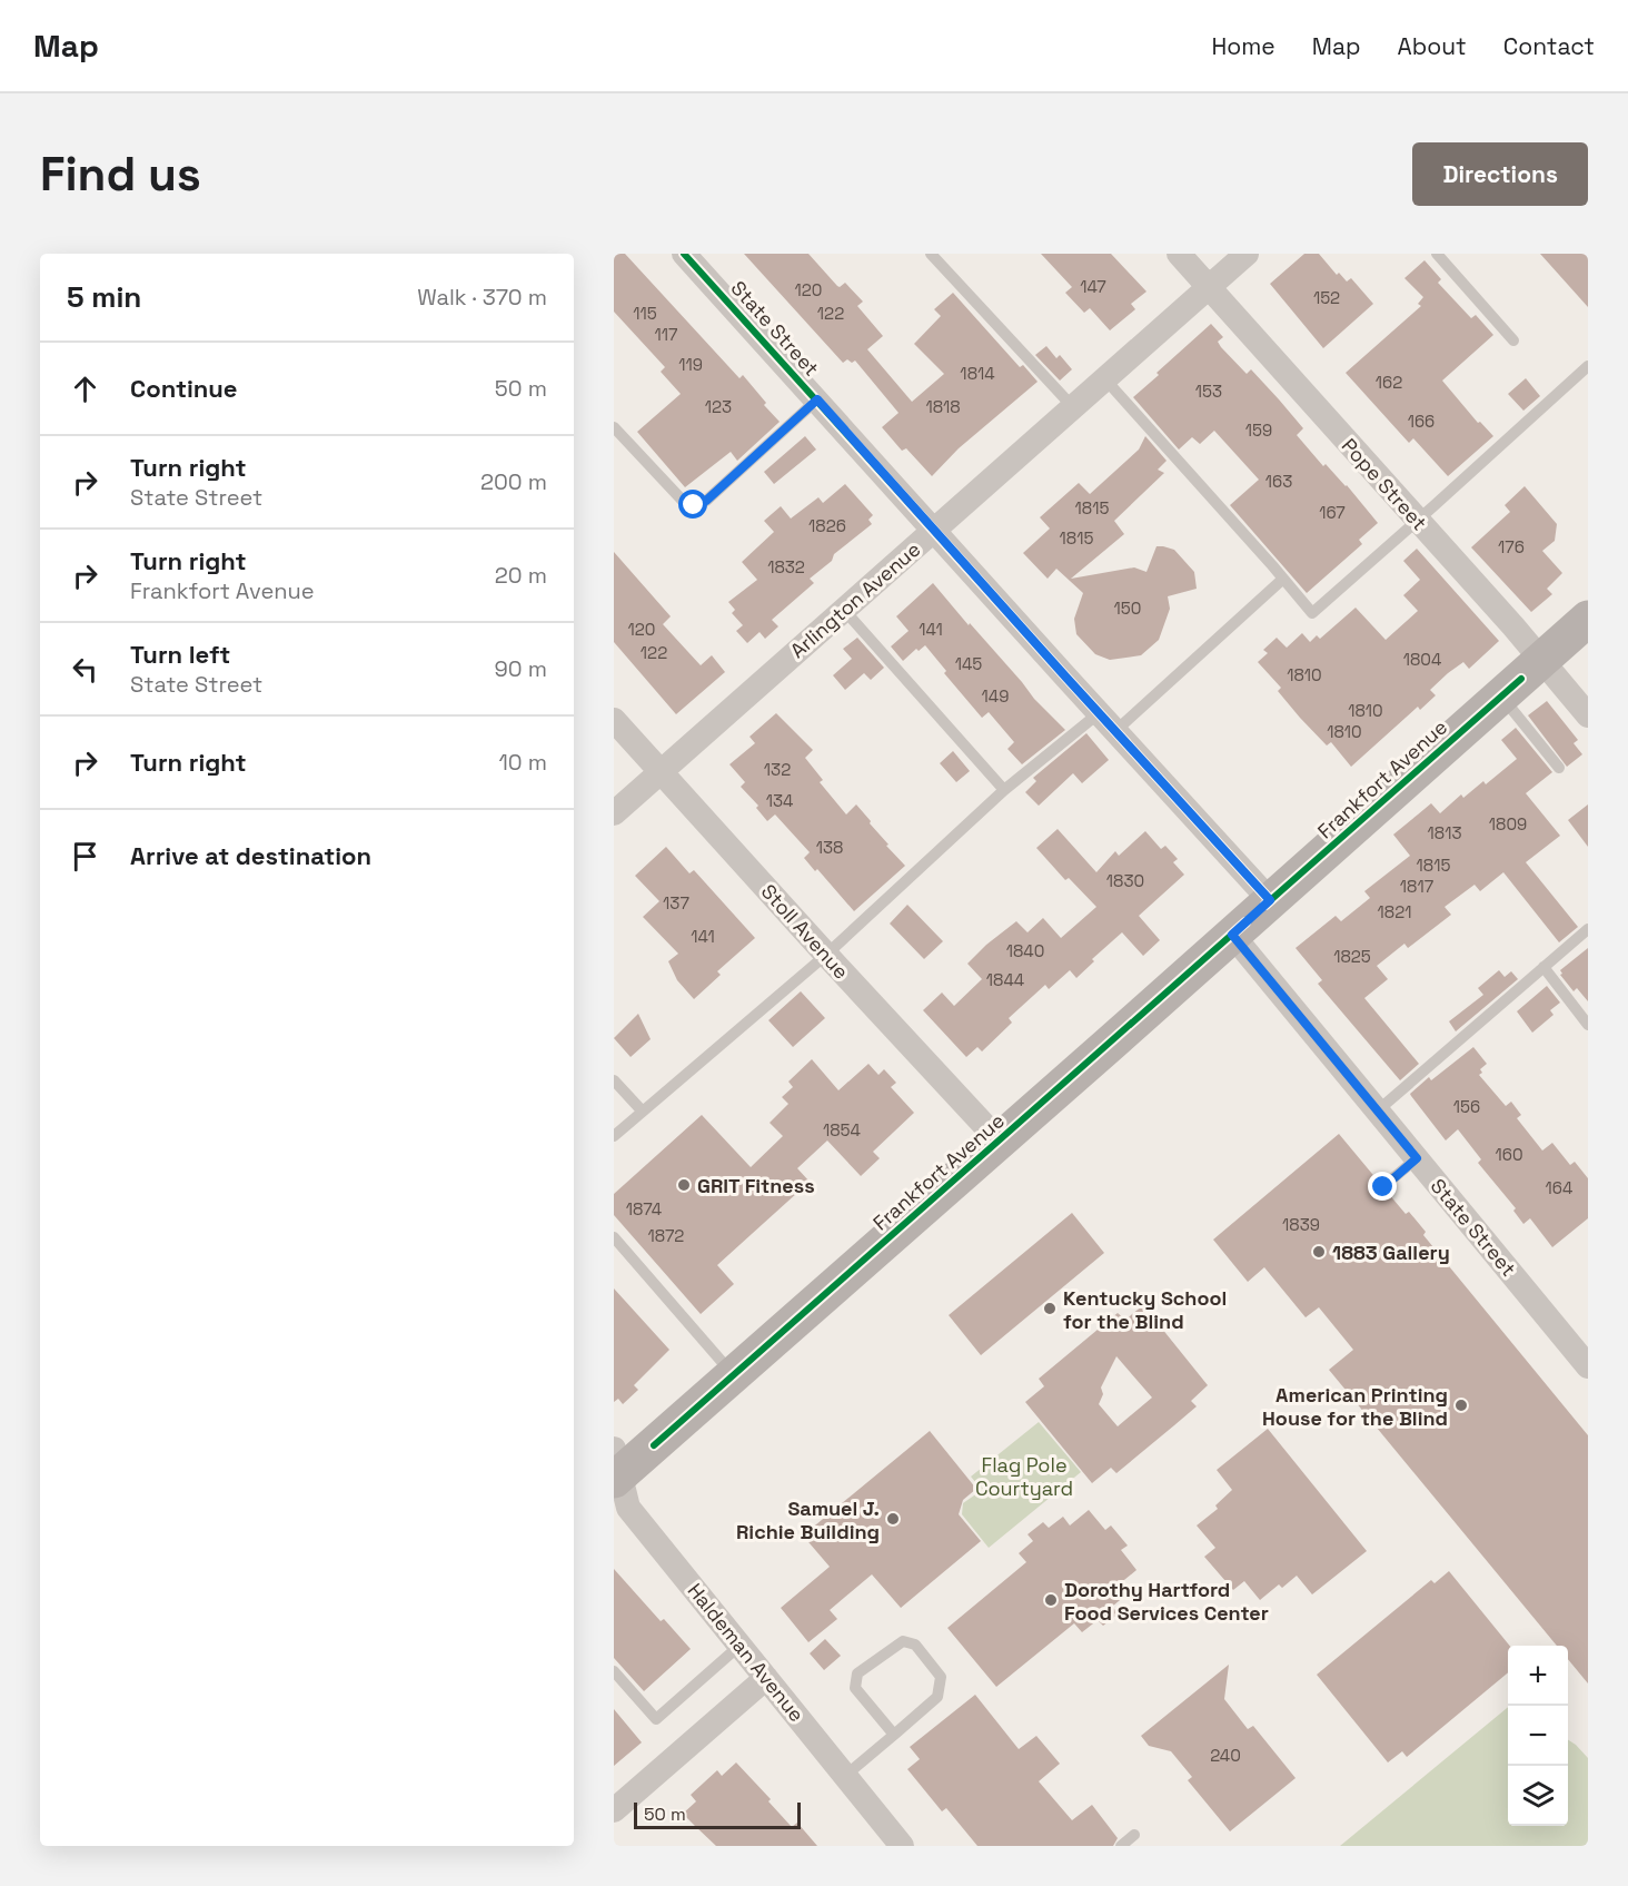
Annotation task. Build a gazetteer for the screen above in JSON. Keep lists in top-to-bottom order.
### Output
{
  "streets": {
    "main road": ["Frankfort Avenue"],
    "street": [
      "State Street",
      "Pope Street",
      "Arlington Avenue",
      "Stoll Avenue",
      "Haldeman Avenue"
    ]
  },
  "crossings": [
    ["State Street", "Arlington Avenue"],
    ["State Street", "Frankfort Avenue"],
    ["Pope Street", "Arlington Avenue"],
    ["Pope Street", "Frankfort Avenue"],
    ["Arlington Avenue", "Stoll Avenue"],
    ["Frankfort Avenue", "Stoll Avenue"],
    ["Frankfort Avenue", "Haldeman Avenue"]
  ],
  "parks": ["Flag Pole Courtyard"],
  "places": [
    "GRIT Fitness",
    "1883 Gallery",
    "Kentucky School for the Blind",
    "American Printing House for the Blind",
    "Samuel J. Richie Building",
    "Dorothy Hartford Food Services Center"
  ],
  "house_numbers": [
    "147",
    "120",
    "152",
    "115",
    "122",
    "117",
    "119",
    "1814",
    "162",
    "153",
    "123",
    "1818",
    "166",
    "159",
    "163",
    "1815",
    "167",
    "1826",
    "1815",
    "176",
    "1832",
    "150",
    "120",
    "141",
    "122",
    "1804",
    "145",
    "1810",
    "149",
    "1810",
    "1810",
    "132",
    "134",
    "1809",
    "1813",
    "138",
    "1815",
    "1830",
    "1817",
    "137",
    "1821",
    "141",
    "1840",
    "1825",
    "1844",
    "156",
    "1854",
    "160",
    "164",
    "1874",
    "1839",
    "1872",
    "240"
  ],
  "scale_bar": "50 m",
  "page": {
    "header": "Map",
    "nav": [
      "Home",
      "Map",
      "About",
      "Contact"
    ],
    "buttons": "Directions",
    "title": "Find us",
    "heading": ["5 min", "Walk · 370 m"],
    "list": [
      ["Continue", "50 m"],
      ["Turn right", "State Street", "200 m"],
      ["Turn right", "Frankfort Avenue", "20 m"],
      ["Turn left", "State Street", "90 m"],
      ["Turn right", "10 m"],
      "Arrive at destination"
    ],
    "map_buttons": ["+", "−"],
    "scale": "50 m"
  }
}
